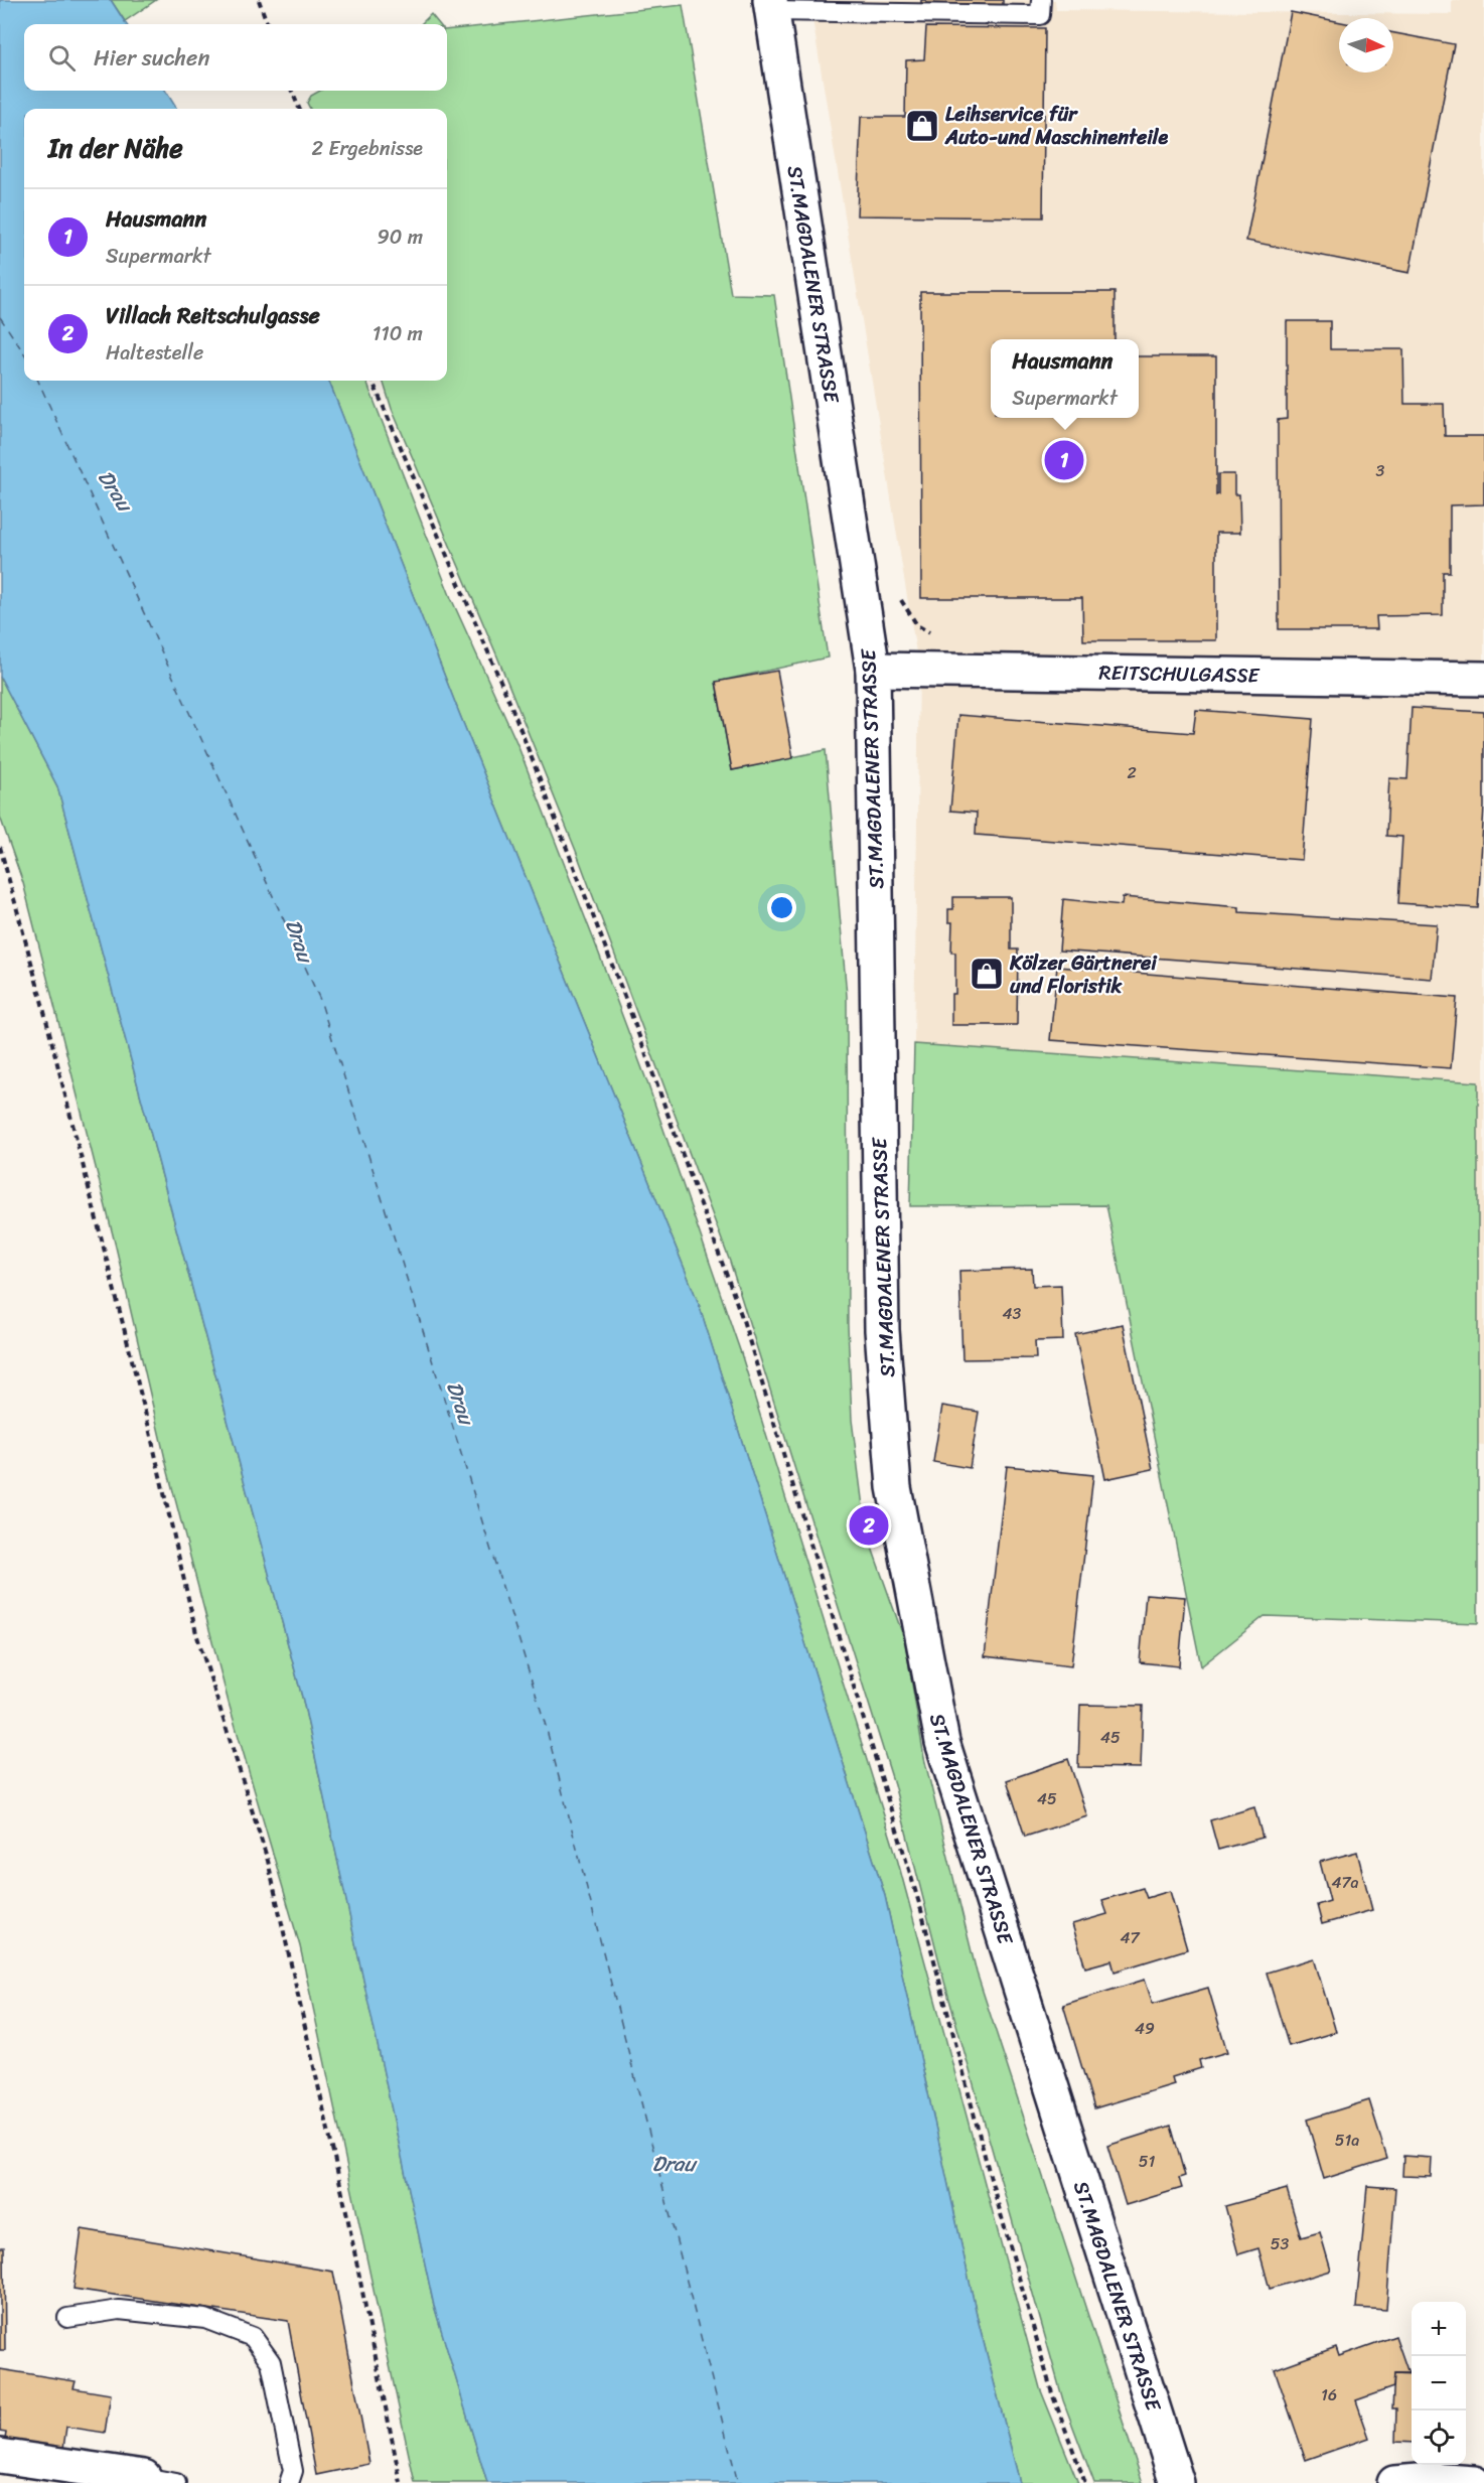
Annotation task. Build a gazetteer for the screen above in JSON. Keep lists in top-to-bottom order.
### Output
{
  "streets": {
    "street": ["ST.MAGDALENER STRASSE", "REITSCHULGASSE"]
  },
  "crossings": [
    ["ST.MAGDALENER STRASSE", "REITSCHULGASSE"]
  ],
  "water": ["Drau"],
  "places": {
    "shop": ["Leihservice für Auto-und Maschinenteile", "Kölzer Gärtnerei und Floristik"]
  },
  "house_numbers": [
    "3",
    "2",
    "43",
    "45",
    "45",
    "47a",
    "47",
    "49",
    "51a",
    "51",
    "53",
    "16"
  ],
  "north": "right",
  "page": {
    "search": "Hier suchen",
    "heading": ["In der Nähe", "2 Ergebnisse"],
    "list": [
      {
        "mark": "1",
        "name": "Hausmann",
        "note": "Supermarkt",
        "value": "90 m"
      },
      {
        "mark": "2",
        "name": "Villach Reitschulgasse",
        "note": "Haltestelle",
        "value": "110 m"
      }
    ],
    "popup": ["Hausmann", "Supermarkt"],
    "pins": ["1", "2"],
    "map_buttons": ["+", "−"]
  }
}
